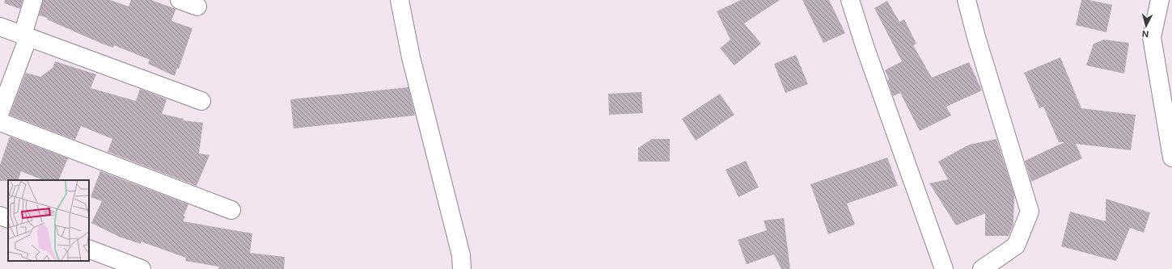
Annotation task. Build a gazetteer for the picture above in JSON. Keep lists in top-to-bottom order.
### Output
{
  "north": "bottom"
}
